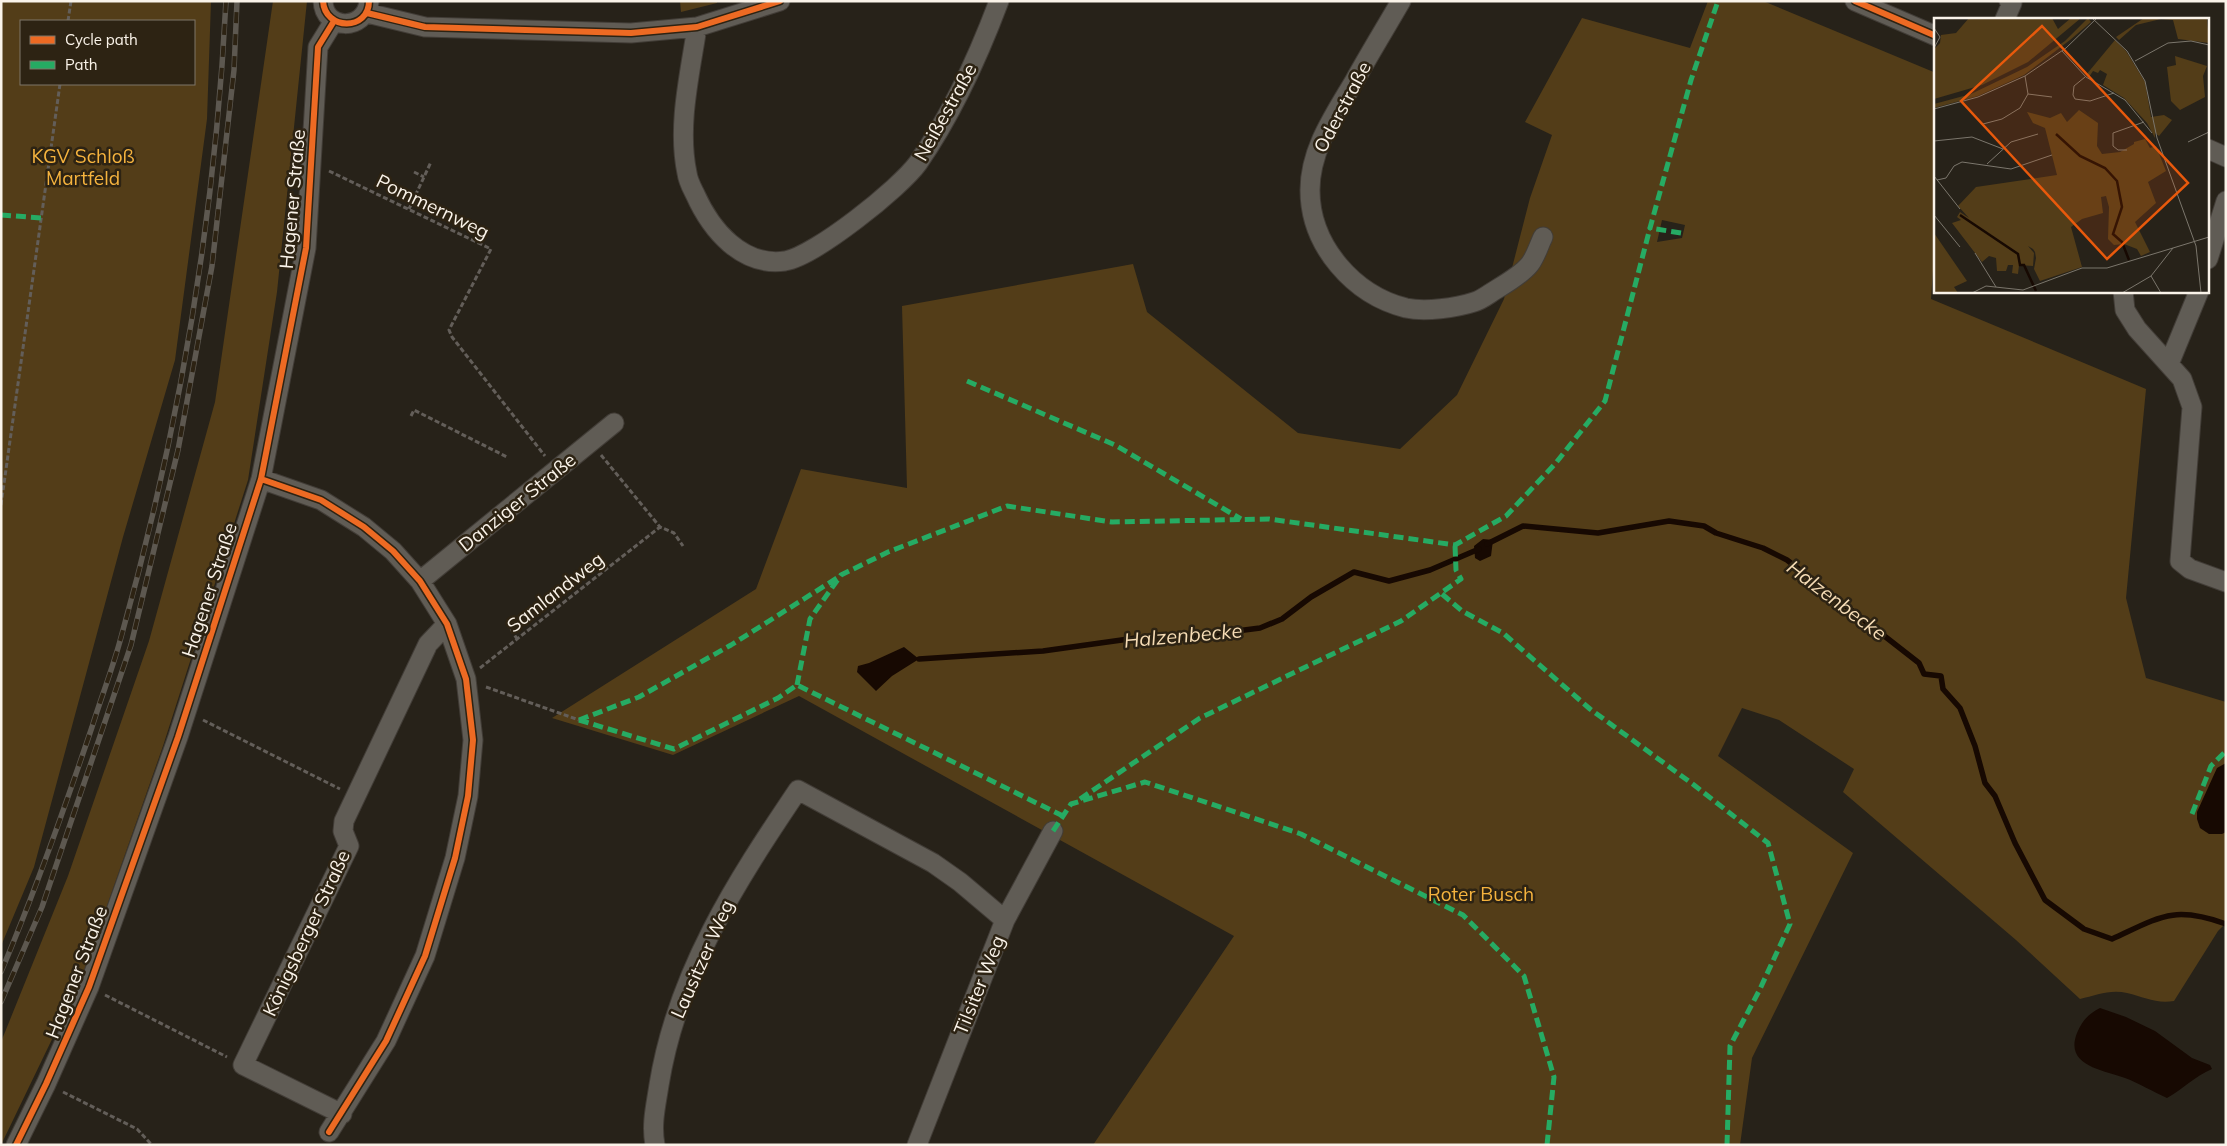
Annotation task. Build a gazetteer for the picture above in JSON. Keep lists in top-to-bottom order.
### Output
{
  "streets": {
    "street": [
      "Oderstraße",
      "Neißestraße",
      "Hagener Straße",
      "Danziger Straße",
      "Königsberger Straße",
      "Lausitzer Weg",
      "Tilsiter Weg"
    ],
    "path": ["Pommernweg", "Samlandweg"]
  },
  "crossings": [
    ["Hagener Straße", "Pommernweg"],
    ["Pommernweg", "Danziger Straße"],
    ["Lausitzer Weg", "Tilsiter Weg"]
  ],
  "water": ["Halzenbecke"],
  "parks": ["KGV Schloß Martfeld", "Roter Busch"],
  "legend": ["Cycle path", "Path"]
}
